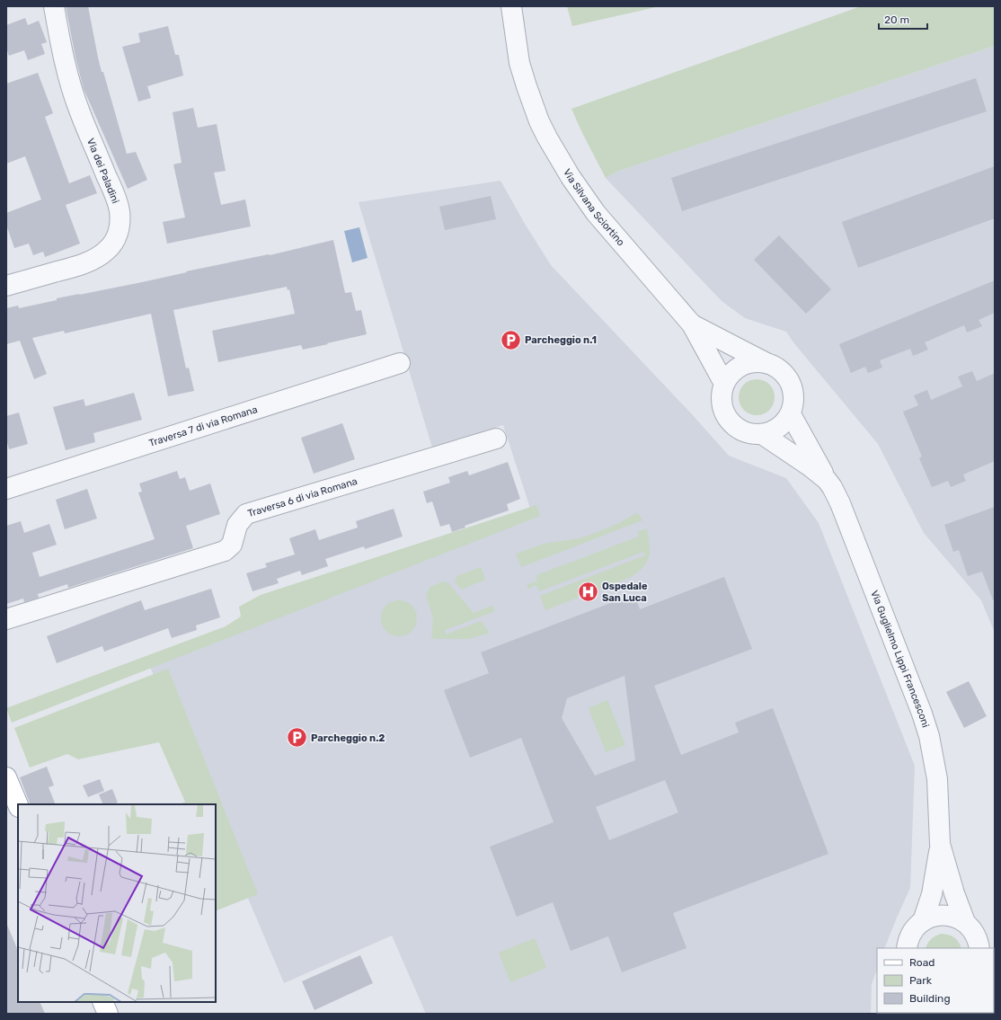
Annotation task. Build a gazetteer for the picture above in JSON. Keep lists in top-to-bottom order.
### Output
{
  "streets": {
    "street": [
      "Via dei Paladini",
      "Via Silvana Sciortino",
      "Traversa 7 di via Romana",
      "Traversa 6 di via Romana",
      "Via Guglielmo Lippi Francesconi"
    ]
  },
  "crossings": [
    ["Via Silvana Sciortino", "Via Guglielmo Lippi Francesconi"]
  ],
  "places": {
    "parking": ["Parcheggio n.1", "Parcheggio n.2"],
    "hospital": ["Ospedale San Luca"]
  },
  "legend": ["Road", "Park", "Building"],
  "scale_bar": "20 m"
}
